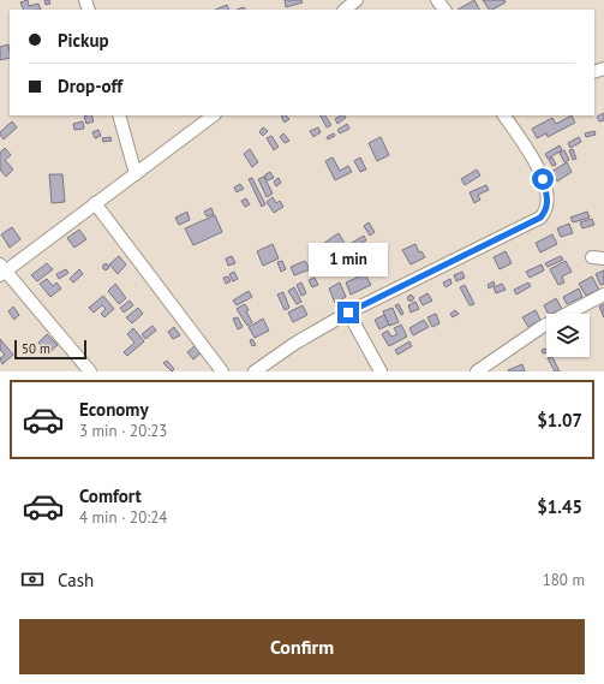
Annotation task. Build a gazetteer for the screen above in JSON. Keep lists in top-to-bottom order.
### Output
{
  "scale_bar": "50 m",
  "page": {
    "banner": ["Pickup", "Drop-off"],
    "bubble": "1 min",
    "scale": "50 m",
    "list": [
      {
        "name": "Economy",
        "note": "3 min · 20:23",
        "value": "$1.07"
      },
      {
        "name": "Comfort",
        "note": "4 min · 20:24",
        "value": "$1.45"
      }
    ],
    "pay": ["Cash", "180 m"],
    "buttons": "Confirm"
  }
}
